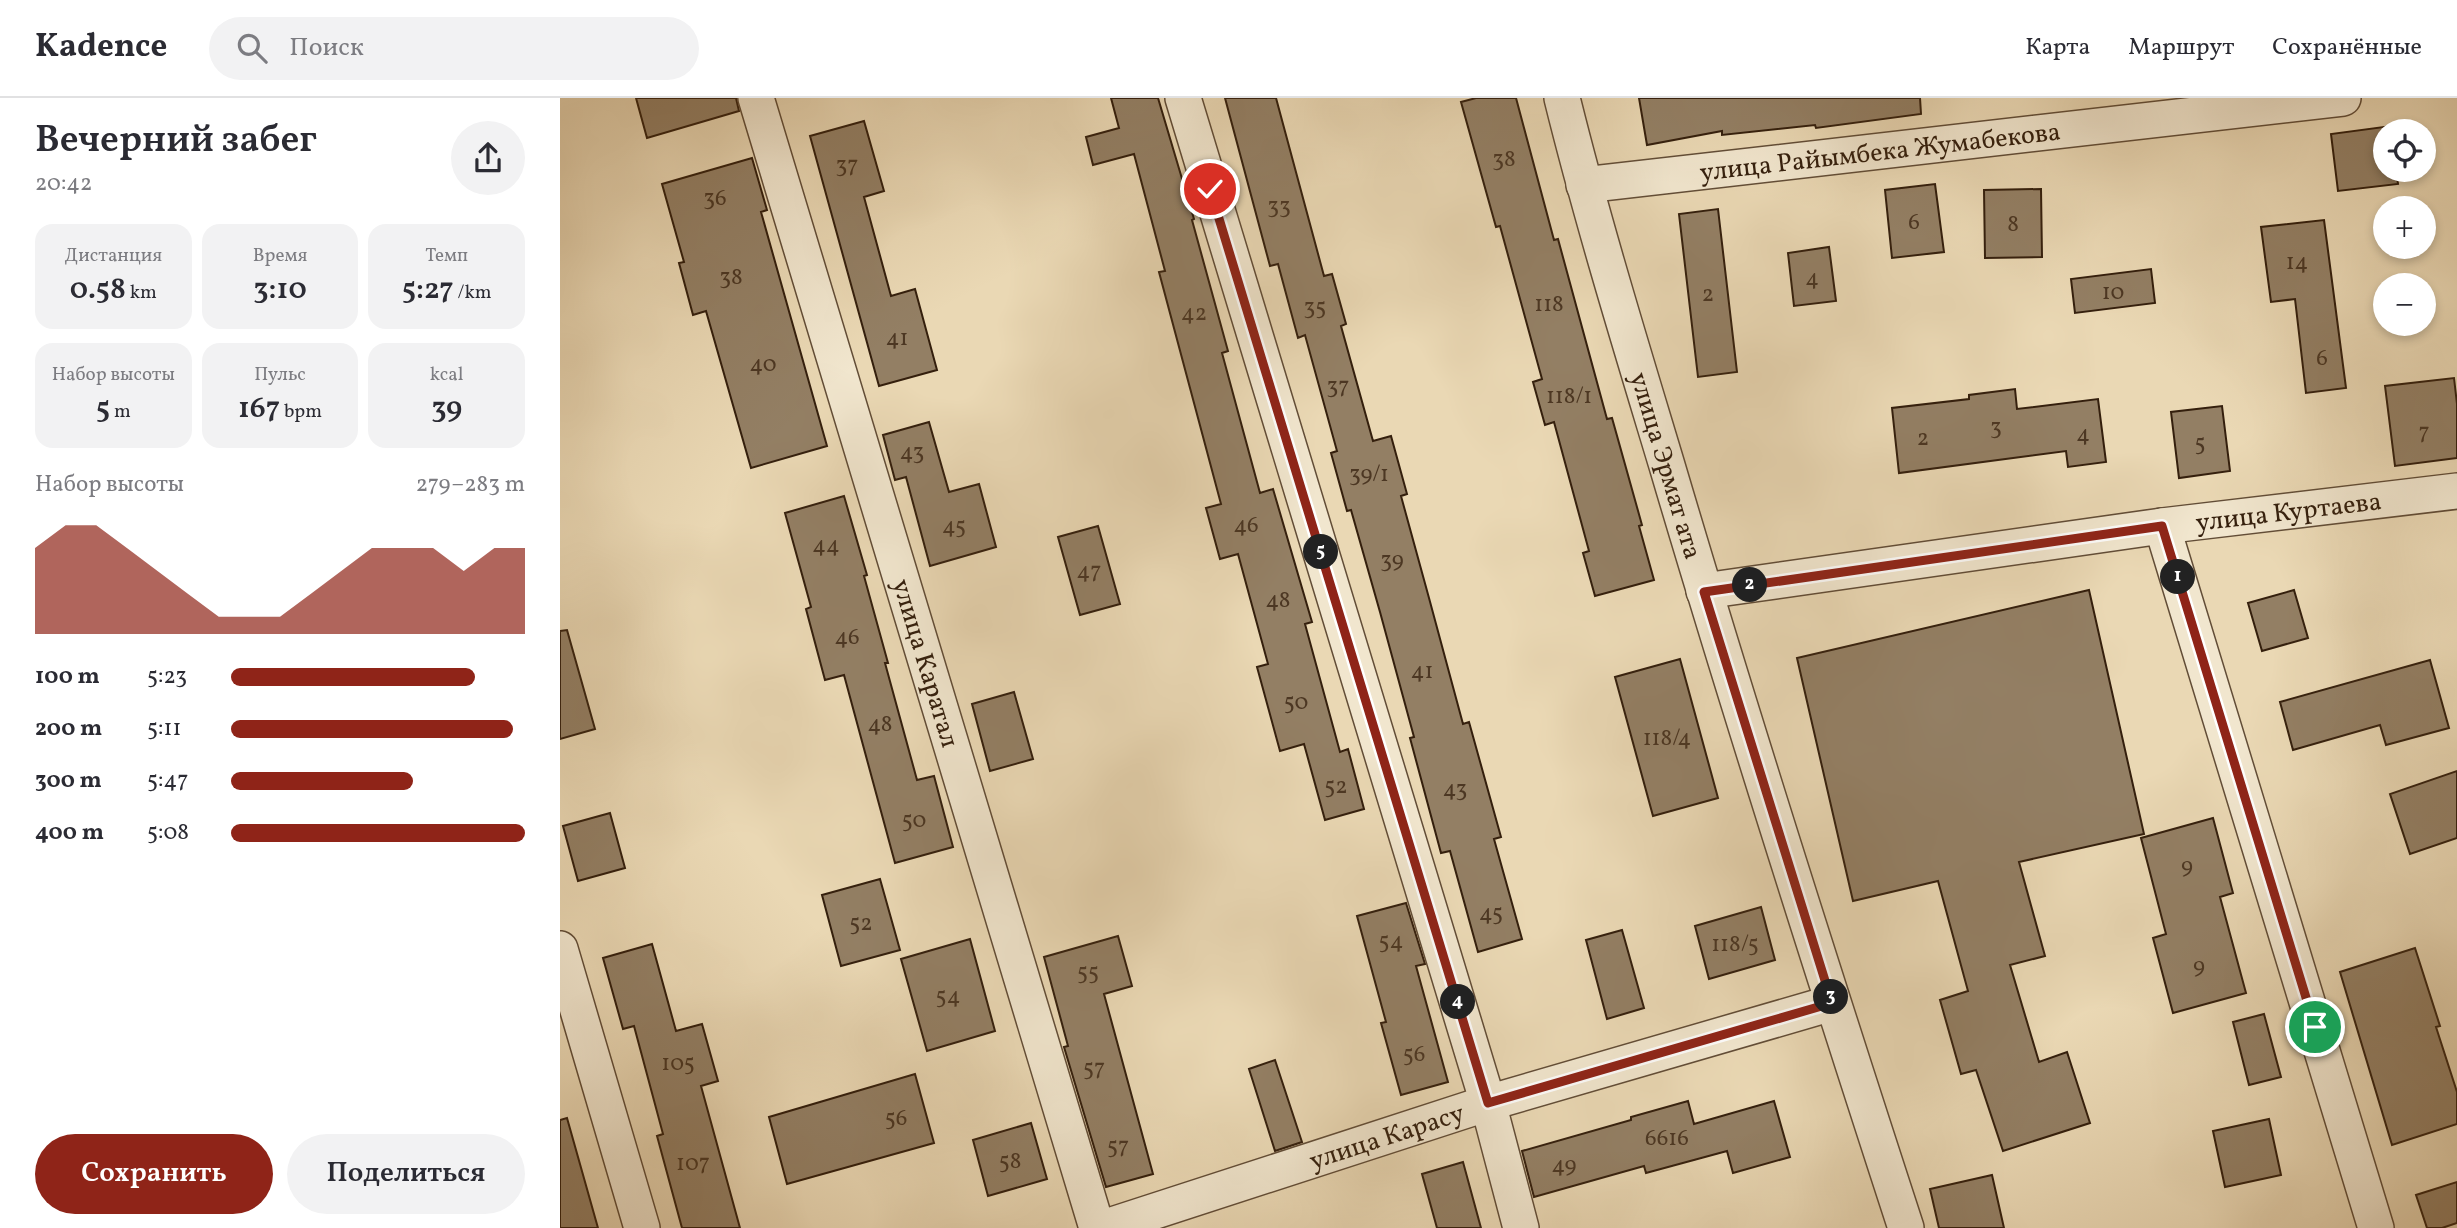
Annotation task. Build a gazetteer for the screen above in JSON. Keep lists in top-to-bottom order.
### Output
{
  "streets": {
    "street": [
      "улица Райымбека Жумабекова",
      "улица Эрмат ата",
      "улица Куртаева",
      "улица Каратал",
      "улица Карасу"
    ]
  },
  "crossings": [
    ["улица Райымбека Жумабекова", "улица Эрмат ата"],
    ["улица Эрмат ата", "улица Куртаева"],
    ["улица Эрмат ата", "улица Карасу"]
  ],
  "house_numbers": [
    "38",
    "37",
    "36",
    "33",
    "6",
    "8",
    "14",
    "38",
    "4",
    "10",
    "2",
    "118",
    "35",
    "42",
    "41",
    "6",
    "40",
    "37",
    "118/1",
    "3",
    "7",
    "4",
    "2",
    "5",
    "43",
    "39/1",
    "46",
    "45",
    "44",
    "39",
    "47",
    "48",
    "46",
    "41",
    "50",
    "48",
    "118/4",
    "52",
    "43",
    "50",
    "9",
    "45",
    "52",
    "54",
    "118/5",
    "9",
    "55",
    "54",
    "56",
    "105",
    "57",
    "56",
    "6616",
    "57",
    "58",
    "107",
    "49"
  ],
  "page": {
    "header": "Kadence",
    "search": "Поиск",
    "nav": ["Карта", "Маршрут", "Сохранённые"],
    "heading": ["Вечерний забег", "20:42"],
    "map_buttons": ["+", "−"],
    "stats": [
      ["Дистанция", "0.58 km"],
      ["Время", "3:10"],
      ["Темп", "5:27 /km"],
      ["Набор высоты", "5 m"],
      ["Пульс", "167 bpm"],
      ["kcal", "39"]
    ],
    "chart": ["Набор высоты", "279–283 m"],
    "pins": [
      "5",
      "1",
      "2",
      "3",
      "4"
    ],
    "list": [
      {
        "name": "100 m",
        "note": "5:23"
      },
      {
        "name": "200 m",
        "note": "5:11"
      },
      {
        "name": "300 m",
        "note": "5:47"
      },
      {
        "name": "400 m",
        "note": "5:08"
      }
    ],
    "buttons": ["Сохранить", "Поделиться"]
  }
}
